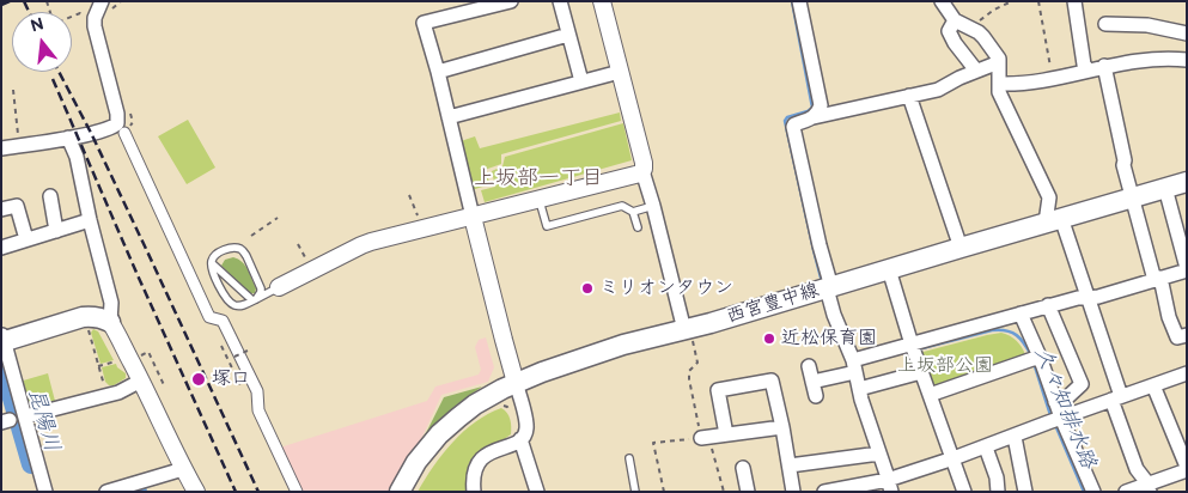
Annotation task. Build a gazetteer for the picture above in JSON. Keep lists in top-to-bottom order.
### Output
{
  "streets": {
    "main road": ["西宮豊中線"]
  },
  "districts": ["上坂部一丁目"],
  "water": ["久々知排水路", "昆陽川"],
  "parks": ["上坂部公園"],
  "places": ["ミリオンタウン", "近松保育園", "塚口"],
  "north": "top"
}
